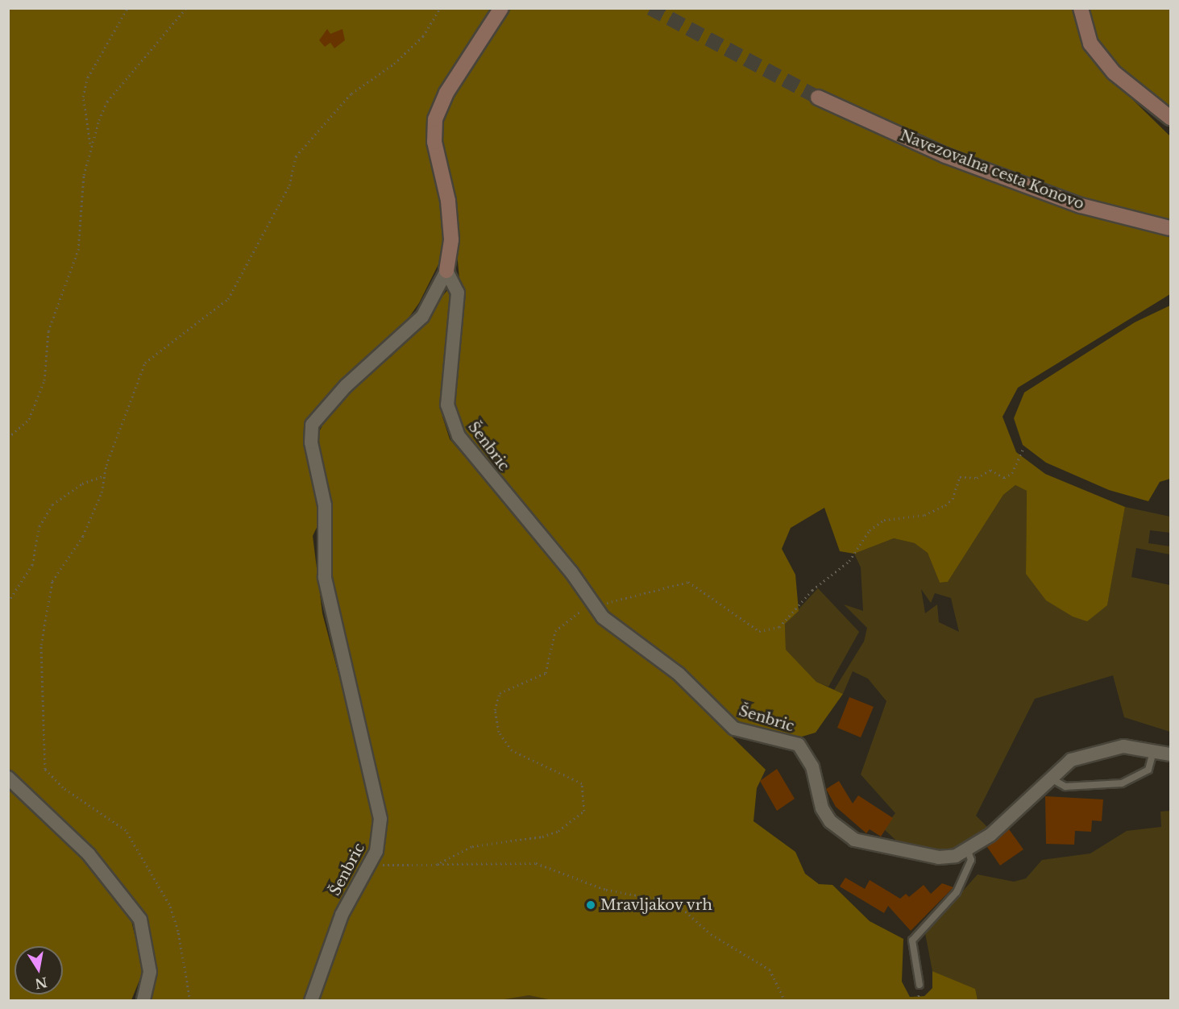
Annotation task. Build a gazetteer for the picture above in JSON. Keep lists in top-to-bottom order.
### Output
{
  "streets": {
    "street": ["Navezovalna cesta Konovo", "Šenbric"]
  },
  "places": ["Mravljakov vrh"],
  "north": "bottom"
}
